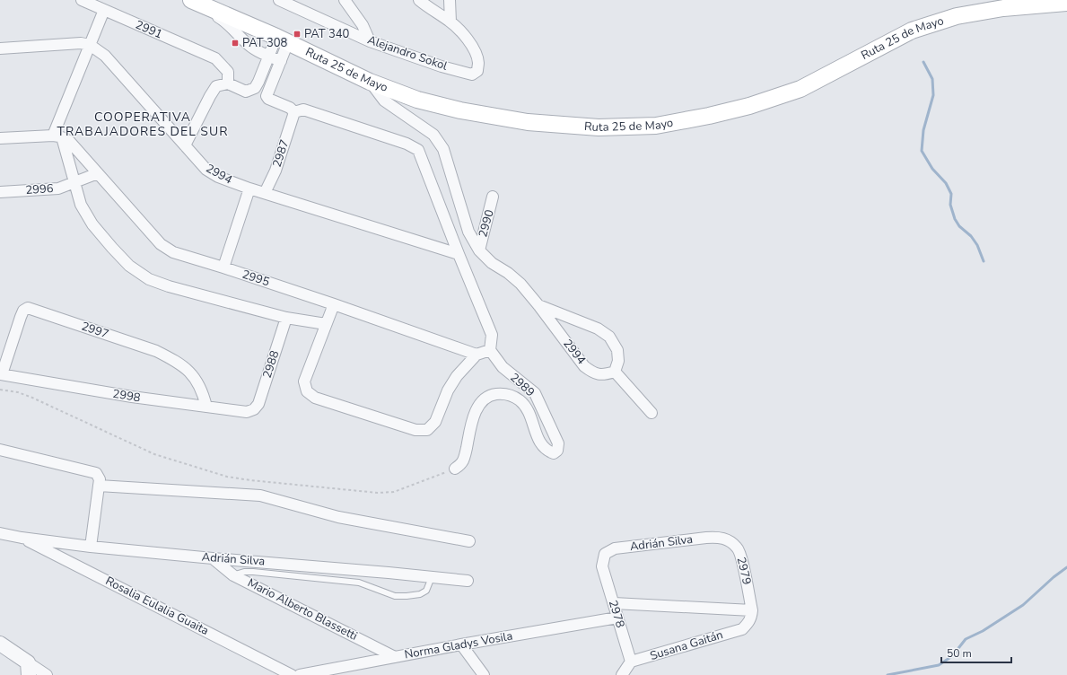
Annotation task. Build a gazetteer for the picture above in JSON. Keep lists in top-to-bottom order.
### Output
{
  "streets": {
    "main road": ["Ruta 25 de Mayo"],
    "street": [
      "2991",
      "Alejandro Sokol",
      "2987",
      "2994",
      "2996",
      "2990",
      "2995",
      "2997",
      "2988",
      "2989",
      "2998",
      "Adrián Silva",
      "2979",
      "Rosalia Eulalia Guaita",
      "Mario Alberto Blassetti",
      "2978",
      "Norma Gladys Vosila",
      "Susana Gaitán"
    ]
  },
  "crossings": [
    ["2987", "2994"],
    ["2994", "2990"],
    ["2996", "2995"],
    ["2997", "2998"],
    ["2988", "2998"],
    ["Adrián Silva", "2979"],
    ["Adrián Silva", "Rosalia Eulalia Guaita"],
    ["Adrián Silva", "Mario Alberto Blassetti"],
    ["Adrián Silva", "2978"],
    ["2979", "Susana Gaitán"],
    ["Mario Alberto Blassetti", "Norma Gladys Vosila"],
    ["2978", "Norma Gladys Vosila"],
    ["2978", "Susana Gaitán"]
  ],
  "districts": ["COOPERATIVA TRABAJADORES DEL SUR"],
  "places": {
    "transit": ["PAT 340", "PAT 308"]
  },
  "scale_bar": "50 m"
}
